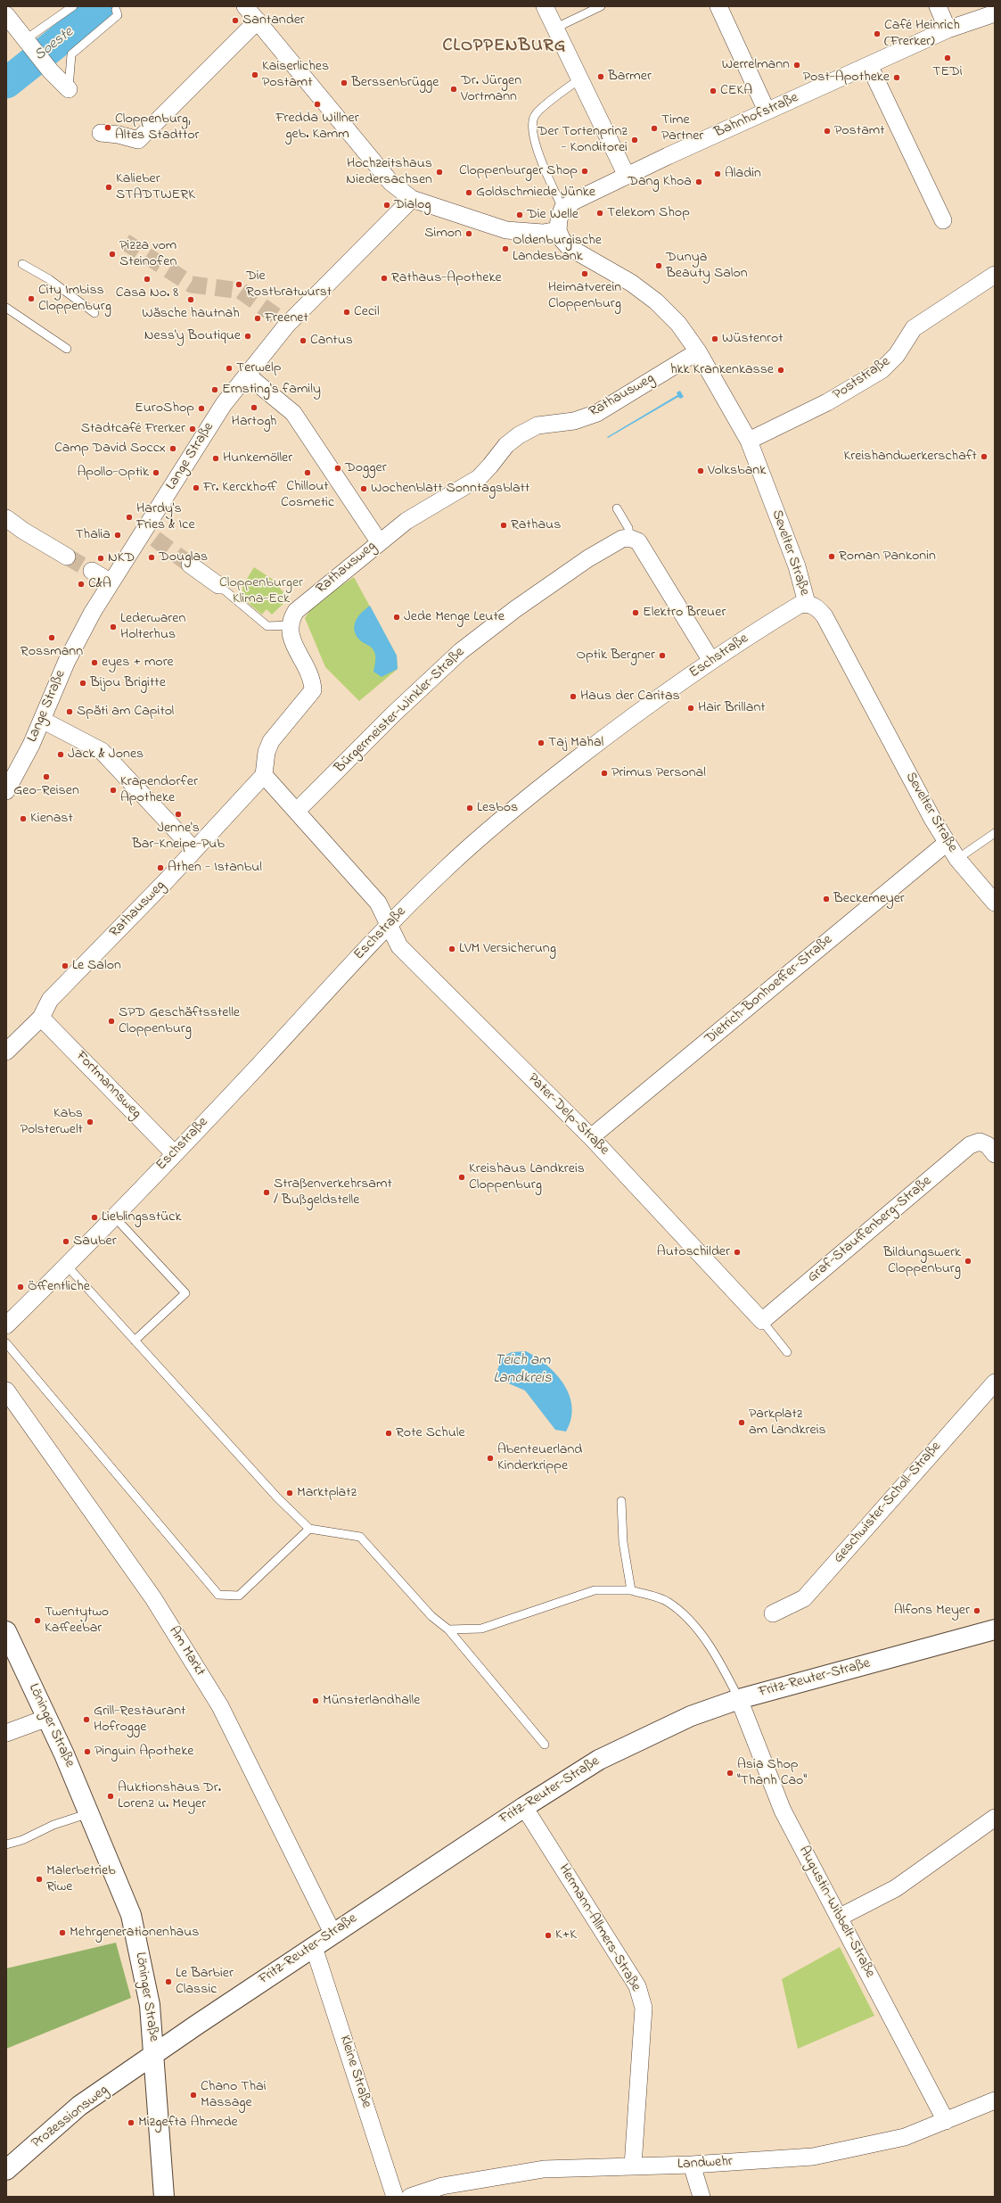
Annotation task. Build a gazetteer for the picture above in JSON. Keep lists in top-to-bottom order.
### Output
{
  "streets": {
    "street": [
      "Bahnhofstraße",
      "Poststraße",
      "Rathausweg",
      "Lange Straße",
      "Sevelter Straße",
      "Eschstraße",
      "Bürgermeister-Winkler-Straße",
      "Dietrich-Bonhoeffer-Straße",
      "Fortmannsweg",
      "Pater-Delp-Straße",
      "Graf-Stauffenberg-Straße",
      "Geschwister-Scholl-Straße",
      "Am Markt",
      "Fritz-Reuter-Straße",
      "Löninger Straße",
      "Augustin-Wibbelt-Straße",
      "Hermann-Allmers-Straße",
      "Kleine Straße",
      "Prozessionsweg",
      "Landwehr"
    ]
  },
  "crossings": [
    ["Poststraße", "Sevelter Straße"],
    ["Rathausweg", "Sevelter Straße"],
    ["Rathausweg", "Fortmannsweg"],
    ["Sevelter Straße", "Eschstraße"],
    ["Sevelter Straße", "Dietrich-Bonhoeffer-Straße"],
    ["Eschstraße", "Fortmannsweg"],
    ["Eschstraße", "Pater-Delp-Straße"],
    ["Dietrich-Bonhoeffer-Straße", "Pater-Delp-Straße"],
    ["Pater-Delp-Straße", "Graf-Stauffenberg-Straße"],
    ["Am Markt", "Fritz-Reuter-Straße"],
    ["Fritz-Reuter-Straße", "Löninger Straße"],
    ["Fritz-Reuter-Straße", "Augustin-Wibbelt-Straße"],
    ["Fritz-Reuter-Straße", "Hermann-Allmers-Straße"],
    ["Fritz-Reuter-Straße", "Kleine Straße"],
    ["Fritz-Reuter-Straße", "Prozessionsweg"],
    ["Löninger Straße", "Prozessionsweg"],
    ["Augustin-Wibbelt-Straße", "Landwehr"],
    ["Hermann-Allmers-Straße", "Landwehr"]
  ],
  "districts": ["CLOPPENBURG"],
  "water": ["Soeste", "Teich am Landkreis"],
  "parks": ["Cloppenburger Klima-Eck"],
  "places": [
    "Santander",
    "Café Heinrich (Frerker)",
    "TEDi",
    "Werrelmann",
    "Kaiserliches Postamt",
    "Barmer",
    "Post-Apotheke",
    "Berssenbrügge",
    "Dr. Jürgen Vortmann",
    "CEKA",
    "Fredda Willner geb. Kamm",
    "Cloppenburg, Altes Stadttor",
    "Time Partner",
    "Postamt",
    "Der Tortenprinz - Konditorei",
    "Cloppenburger Shop",
    "Hochzeitshaus Niedersachsen",
    "Aladin",
    "Dang Khoa",
    "Kalieber STADTWERK",
    "Goldschmiede Jünke",
    "Dialog",
    "Telekom Shop",
    "Die Welle",
    "Simon",
    "Oldenburgische Landesbank",
    "Pizza vom Steinofen",
    "Dunya Beauty Salon",
    "Heimatverein Cloppenburg",
    "Rathaus-Apotheke",
    "Casa No. 8",
    "Die Rostbratwurst",
    "City Imbiss Cloppenburg",
    "Wäsche hautnah",
    "Cecil",
    "Freenet",
    "Ness'y Boutique",
    "Wüstenrot",
    "Cantus",
    "Terwelp",
    "hkk Krankenkasse",
    "Ernsting's family",
    "Hartogh",
    "EuroShop",
    "Stadtcafé Frerker",
    "Camp David Soccx",
    "Kreishandwerkerschaft",
    "Hunkemöller",
    "Dogger",
    "Volksbank",
    "Apollo-Optik",
    "Chillout Cosmetic",
    "Fr. Kerckhoff",
    "Wochenblatt Sonntagsblatt",
    "Hardy's Fries & Ice",
    "Rathaus",
    "Thalia",
    "Roman Pankonin",
    "Douglas",
    "NKD",
    "C&A",
    "Elektro Breuer",
    "Jede Menge Leute",
    "Lederwaren Holterhus",
    "Rossmann",
    "Optik Bergner",
    "eyes + more",
    "Bijou Brigitte",
    "Haus der Caritas",
    "Hair Brillant",
    "Späti am Capitol",
    "Taj Mahal",
    "Jack & Jones",
    "Primus Personal",
    "Geo-Reisen",
    "Krapendorfer Apotheke",
    "Lesbos",
    "Jenne's Bar-Kneipe-Pub",
    "Kienast",
    "Athen - Istanbul",
    "Beckemeyer",
    "LVM Versicherung",
    "Le Salon",
    "SPD Geschäftsstelle Cloppenburg",
    "Kabs Polsterwelt",
    "Kreishaus Landkreis Cloppenburg",
    "Straßenverkehrsamt / Bußgeldstelle",
    "Lieblingsstück",
    "Sauber",
    "Autoschilder",
    "Bildungswerk Cloppenburg",
    "Öffentliche",
    "Parkplatz am Landkreis",
    "Rote Schule",
    "Abenteuerland Kinderkrippe",
    "Marktplatz",
    "Alfons Meyer",
    "Twentytwo Kaffeebar",
    "Münsterlandhalle",
    "Grill-Restaurant Hofrogge",
    "Pinguin Apotheke",
    "Asia Shop \"Thanh Cao\"",
    "Auktionshaus Dr. Lorenz u. Meyer",
    "Malerbetrieb Riwe",
    "Mehrgenerationenhaus",
    "K+K",
    "Le Barbier Classic",
    "Chano Thai Massage",
    "Mizgefta Ahmede"
  ]
}
